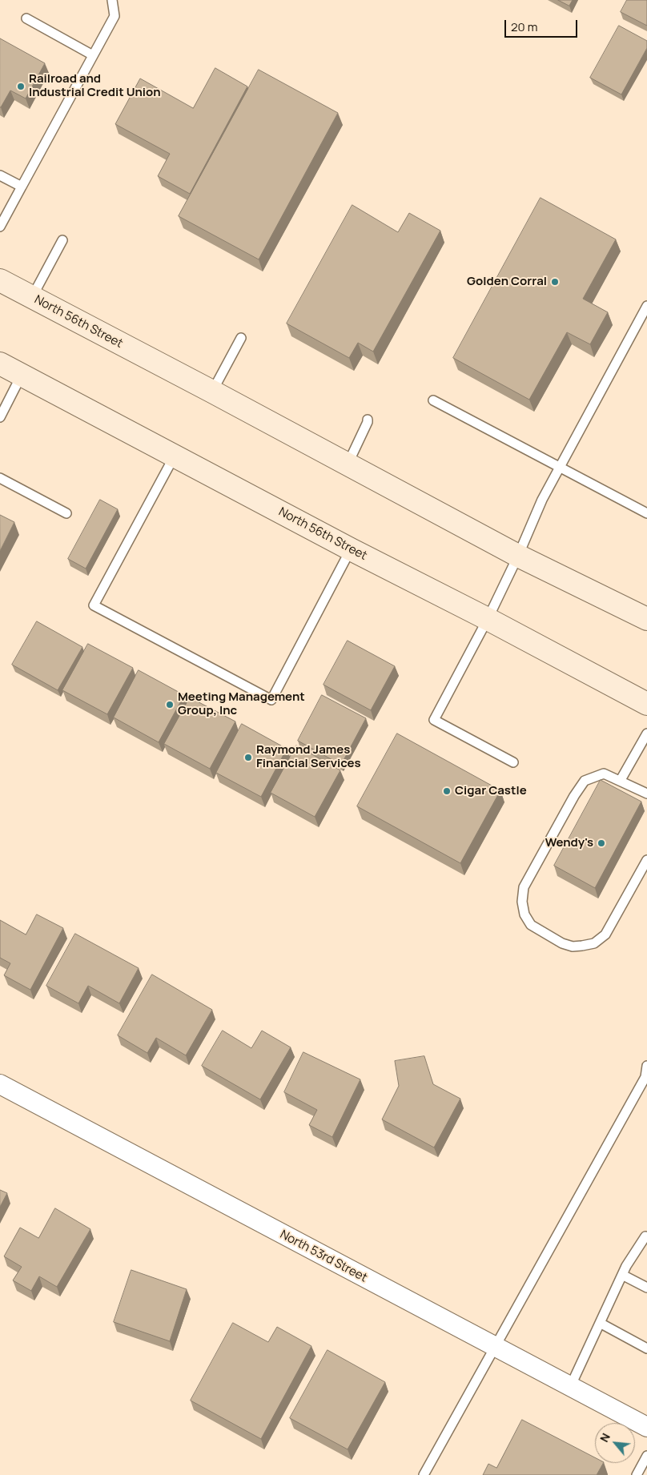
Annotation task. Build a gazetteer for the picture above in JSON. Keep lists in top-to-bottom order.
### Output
{
  "streets": {
    "main road": ["North 56th Street"],
    "street": ["North 53rd Street"]
  },
  "places": [
    "Railroad and Industrial Credit Union",
    "Golden Corral",
    "Meeting Management Group, Inc",
    "Raymond James Financial Services",
    "Cigar Castle",
    "Wendy's"
  ],
  "scale_bar": "20 m",
  "north": "top left"
}
